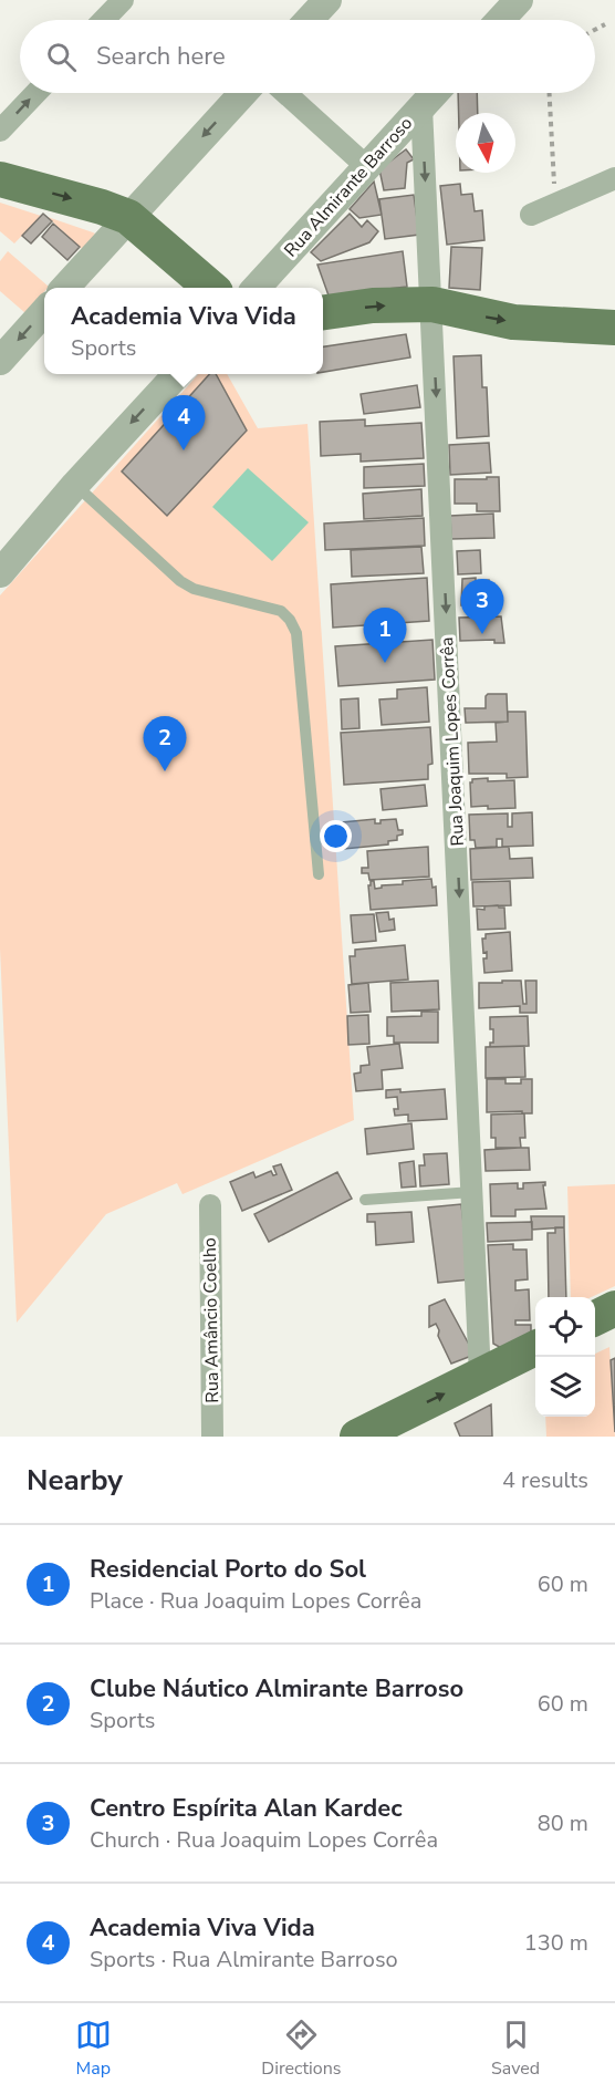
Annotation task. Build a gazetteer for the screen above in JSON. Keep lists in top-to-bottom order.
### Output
{
  "streets": {
    "street": ["Rua Almirante Barroso", "Rua Joaquim Lopes Corrêa", "Rua Amâncio Coelho"]
  },
  "crossings": [
    ["Rua Almirante Barroso", "Rua Joaquim Lopes Corrêa"]
  ],
  "one_way": ["Rua Joaquim Lopes Corrêa"],
  "north": "bottom",
  "page": {
    "search": "Search here",
    "popup": ["Academia Viva Vida", "Sports"],
    "pins": [
      "4",
      "3",
      "1",
      "2"
    ],
    "heading": ["Nearby", "4 results"],
    "list": [
      {
        "mark": "1",
        "name": "Residencial Porto do Sol",
        "note": "Place · Rua Joaquim Lopes Corrêa",
        "value": "60 m"
      },
      {
        "mark": "2",
        "name": "Clube Náutico Almirante Barroso",
        "note": "Sports",
        "value": "60 m"
      },
      {
        "mark": "3",
        "name": "Centro Espírita Alan Kardec",
        "note": "Church · Rua Joaquim Lopes Corrêa",
        "value": "80 m"
      },
      {
        "mark": "4",
        "name": "Academia Viva Vida",
        "note": "Sports · Rua Almirante Barroso",
        "value": "130 m"
      }
    ],
    "nav": ["Map", "Directions", "Saved"]
  }
}
